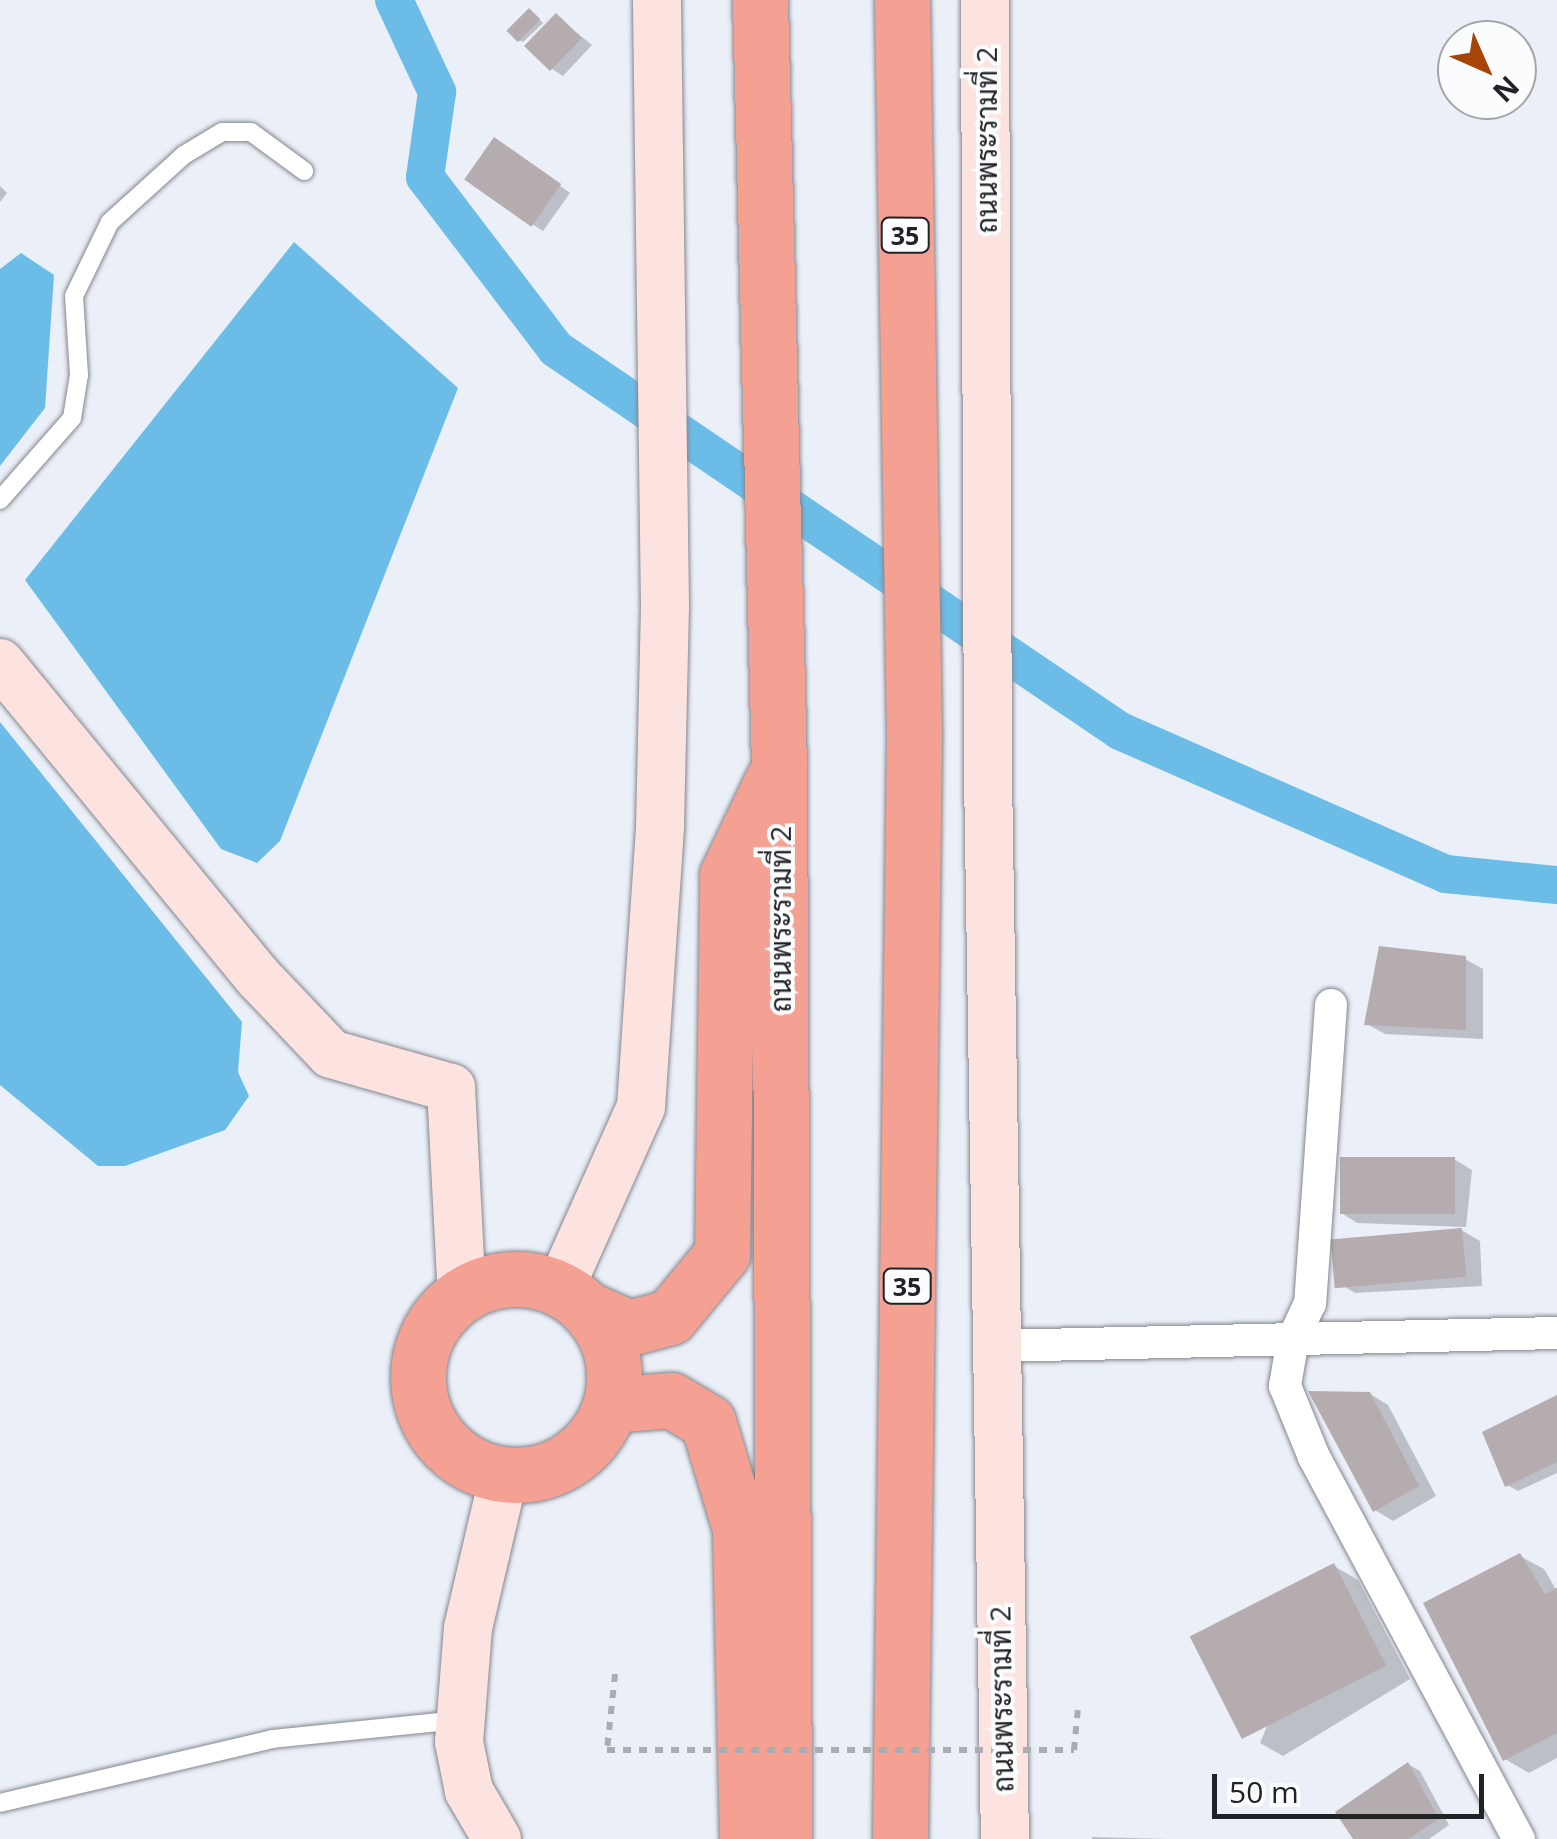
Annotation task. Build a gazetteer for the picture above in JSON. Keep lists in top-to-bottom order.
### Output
{
  "streets": {
    "highway": ["ถนนพระรามที่ 2", "35"]
  },
  "scale_bar": "50 m",
  "north": "bottom right"
}
